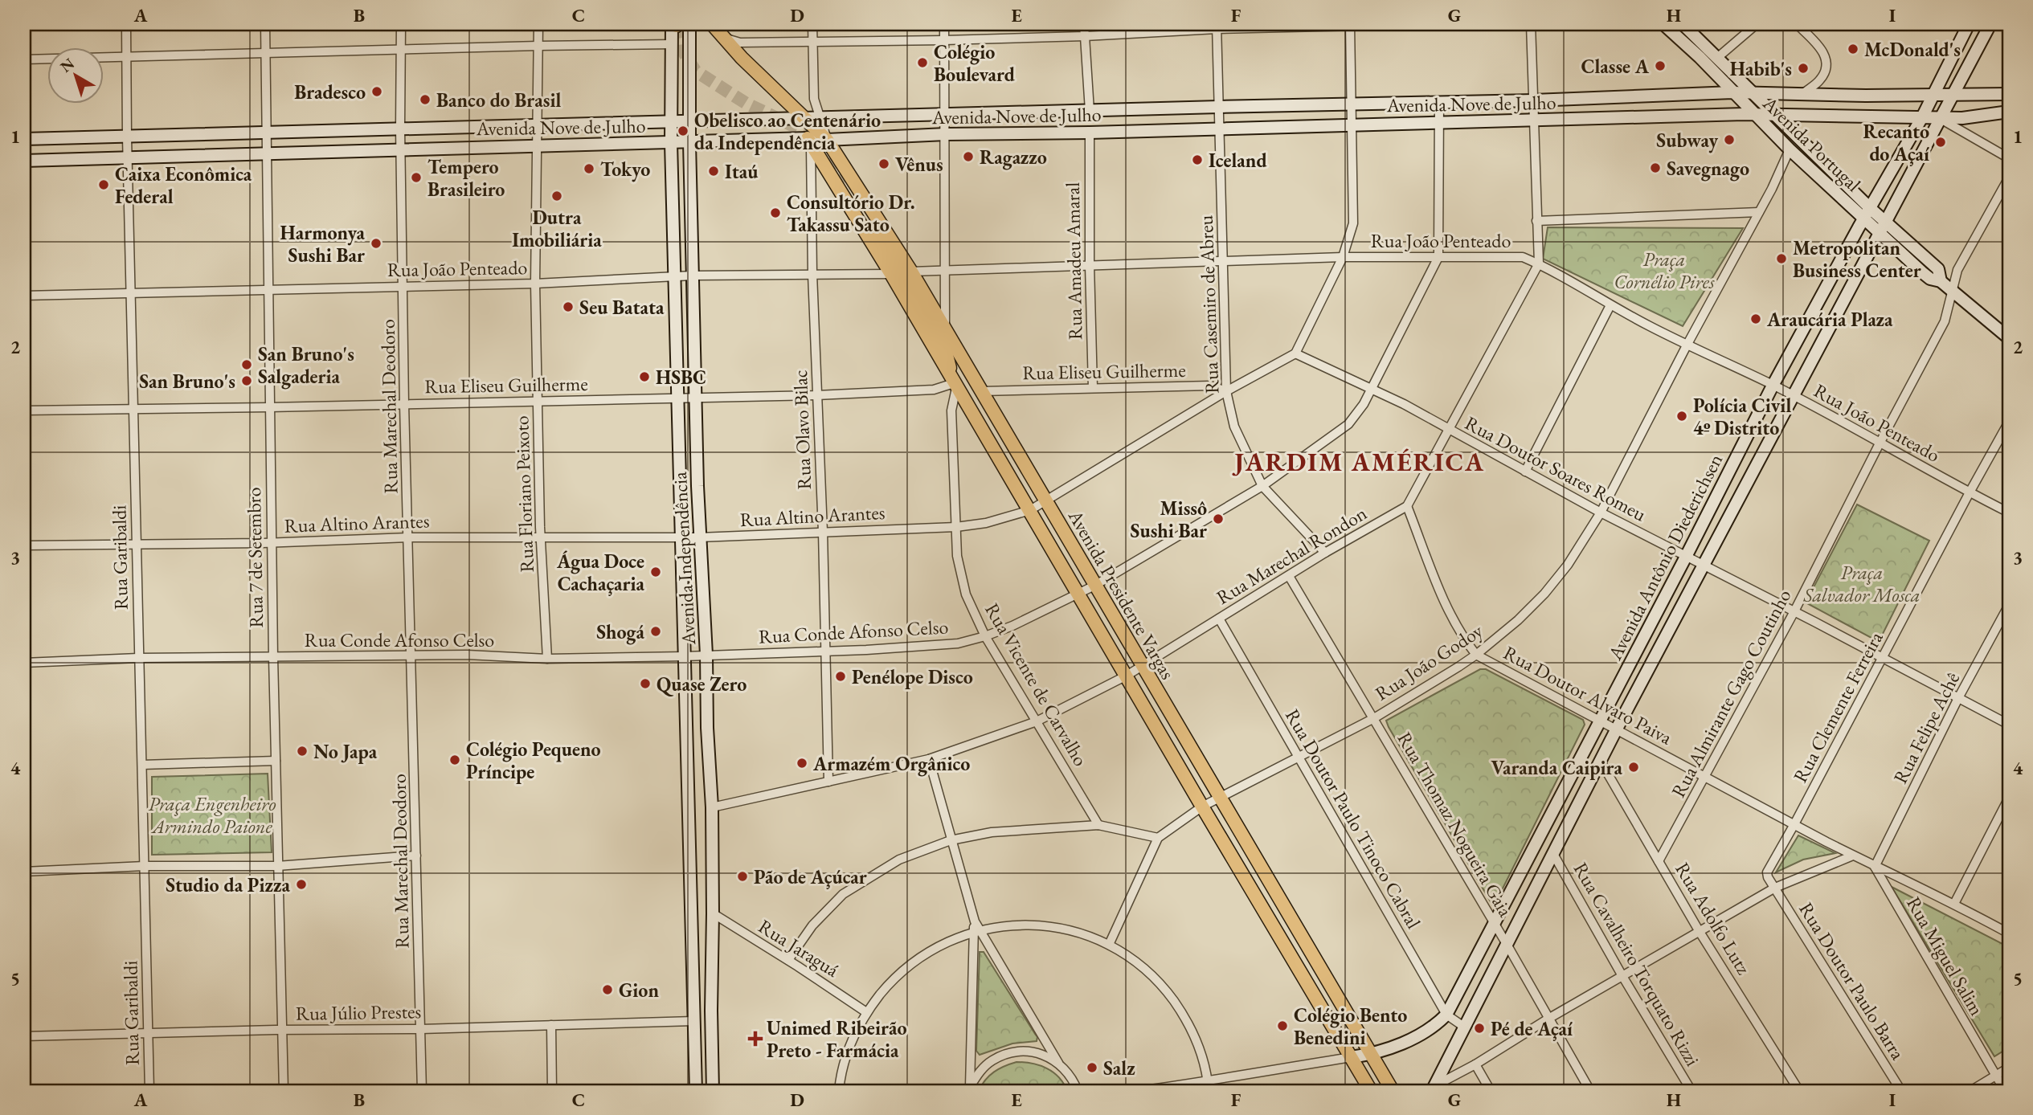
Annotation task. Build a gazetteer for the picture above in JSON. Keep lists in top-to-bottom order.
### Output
{
  "streets": {
    "main road": [
      "Avenida Nove de Julho",
      "Avenida Portugal",
      "Avenida Antônio Diederichsen",
      "Avenida Independência",
      "Avenida Presidente Vargas"
    ],
    "street": [
      "Rua João Penteado",
      "Rua Amadeu Amaral",
      "Rua Casemiro de Abreu",
      "Rua Eliseu Guilherme",
      "Rua Marechal Deodoro",
      "Rua Olavo Bilac",
      "Rua Doutor Soares Romeu",
      "Rua Floriano Peixoto",
      "Rua Altino Arantes",
      "Rua Marechal Rondon",
      "Rua Garibaldi",
      "Rua 7 de Setembro",
      "Rua Conde Afonso Celso",
      "Rua João Godoy",
      "Rua Vicente de Carvalho",
      "Rua Almirante Gago Coutinho",
      "Rua Doutor Alvaro Paiva",
      "Rua Clemente Ferreira",
      "Rua Felipe Achê",
      "Rua Doutor Paulo Tinoco Cabral",
      "Rua Thomaz Nogueira Gaia",
      "Rua Adolfo Lutz",
      "Rua Jaraguá",
      "Rua Miguel Salim",
      "Rua Cavalheiro Torquato Rizzi",
      "Rua Doutor Paulo Barra",
      "Rua Júlio Prestes"
    ]
  },
  "crossings": [
    ["Avenida Nove de Julho", "Avenida Portugal"],
    ["Avenida Nove de Julho", "Rua Amadeu Amaral"],
    ["Avenida Nove de Julho", "Rua Casemiro de Abreu"],
    ["Avenida Nove de Julho", "Rua Marechal Deodoro"],
    ["Avenida Nove de Julho", "Rua Olavo Bilac"],
    ["Avenida Nove de Julho", "Rua Floriano Peixoto"],
    ["Avenida Nove de Julho", "Avenida Antônio Diederichsen"],
    ["Avenida Nove de Julho", "Rua Garibaldi"],
    ["Avenida Nove de Julho", "Rua 7 de Setembro"],
    ["Avenida Nove de Julho", "Avenida Independência"],
    ["Avenida Nove de Julho", "Avenida Presidente Vargas"],
    ["Avenida Nove de Julho", "Rua Conde Afonso Celso"],
    ["Avenida Portugal", "Avenida Antônio Diederichsen"],
    ["Avenida Portugal", "Rua João Godoy"],
    ["Avenida Portugal", "Rua Almirante Gago Coutinho"],
    ["Rua João Penteado", "Rua Amadeu Amaral"],
    ["Rua João Penteado", "Rua Casemiro de Abreu"],
    ["Rua João Penteado", "Rua Marechal Deodoro"],
    ["Rua João Penteado", "Rua Olavo Bilac"],
    ["Rua João Penteado", "Rua Floriano Peixoto"],
    ["Rua João Penteado", "Avenida Antônio Diederichsen"],
    ["Rua João Penteado", "Rua Garibaldi"],
    ["Rua João Penteado", "Rua 7 de Setembro"],
    ["Rua João Penteado", "Avenida Independência"],
    ["Rua João Penteado", "Avenida Presidente Vargas"],
    ["Rua João Penteado", "Rua Conde Afonso Celso"],
    ["Rua João Penteado", "Rua João Godoy"],
    ["Rua João Penteado", "Rua Almirante Gago Coutinho"],
    ["Rua João Penteado", "Rua Clemente Ferreira"],
    ["Rua Amadeu Amaral", "Rua Eliseu Guilherme"],
    ["Rua Casemiro de Abreu", "Rua Eliseu Guilherme"],
    ["Rua Casemiro de Abreu", "Rua Altino Arantes"],
    ["Rua Casemiro de Abreu", "Rua Marechal Rondon"],
    ["Rua Casemiro de Abreu", "Rua Conde Afonso Celso"],
    ["Rua Eliseu Guilherme", "Rua Marechal Deodoro"],
    ["Rua Eliseu Guilherme", "Rua Olavo Bilac"],
    ["Rua Eliseu Guilherme", "Rua Floriano Peixoto"],
    ["Rua Eliseu Guilherme", "Rua Altino Arantes"],
    ["Rua Eliseu Guilherme", "Rua Garibaldi"],
    ["Rua Eliseu Guilherme", "Rua 7 de Setembro"],
    ["Rua Eliseu Guilherme", "Avenida Independência"],
    ["Rua Eliseu Guilherme", "Avenida Presidente Vargas"],
    ["Rua Eliseu Guilherme", "Rua Vicente de Carvalho"],
    ["Rua Marechal Deodoro", "Rua Altino Arantes"],
    ["Rua Marechal Deodoro", "Rua Conde Afonso Celso"],
    ["Rua Marechal Deodoro", "Rua Júlio Prestes"],
    ["Rua Olavo Bilac", "Rua Altino Arantes"],
    ["Rua Olavo Bilac", "Rua Marechal Rondon"],
    ["Rua Olavo Bilac", "Avenida Presidente Vargas"],
    ["Rua Olavo Bilac", "Rua Conde Afonso Celso"],
    ["Rua Doutor Soares Romeu", "Rua Altino Arantes"],
    ["Rua Doutor Soares Romeu", "Avenida Antônio Diederichsen"],
    ["Rua Doutor Soares Romeu", "Rua Conde Afonso Celso"],
    ["Rua Doutor Soares Romeu", "Rua João Godoy"],
    ["Rua Doutor Soares Romeu", "Rua Almirante Gago Coutinho"],
    ["Rua Doutor Soares Romeu", "Rua Clemente Ferreira"],
    ["Rua Doutor Soares Romeu", "Rua Felipe Achê"],
    ["Rua Floriano Peixoto", "Rua Altino Arantes"],
    ["Rua Floriano Peixoto", "Rua Conde Afonso Celso"],
    ["Rua Altino Arantes", "Rua Garibaldi"],
    ["Rua Altino Arantes", "Rua 7 de Setembro"],
    ["Rua Altino Arantes", "Avenida Independência"],
    ["Rua Altino Arantes", "Avenida Presidente Vargas"],
    ["Rua Altino Arantes", "Rua Vicente de Carvalho"],
    ["Rua Marechal Rondon", "Avenida Independência"],
    ["Rua Marechal Rondon", "Avenida Presidente Vargas"],
    ["Rua Marechal Rondon", "Rua Vicente de Carvalho"],
    ["Rua Marechal Rondon", "Rua Doutor Alvaro Paiva"],
    ["Rua Marechal Rondon", "Rua Doutor Paulo Tinoco Cabral"],
    ["Rua Marechal Rondon", "Rua Thomaz Nogueira Gaia"],
    ["Avenida Antônio Diederichsen", "Avenida Presidente Vargas"],
    ["Avenida Antônio Diederichsen", "Rua Doutor Alvaro Paiva"],
    ["Avenida Antônio Diederichsen", "Rua Doutor Paulo Tinoco Cabral"],
    ["Avenida Antônio Diederichsen", "Rua Thomaz Nogueira Gaia"],
    ["Avenida Antônio Diederichsen", "Rua Adolfo Lutz"],
    ["Avenida Antônio Diederichsen", "Rua Cavalheiro Torquato Rizzi"],
    ["Rua Garibaldi", "Rua Conde Afonso Celso"],
    ["Rua Garibaldi", "Rua Júlio Prestes"],
    ["Rua 7 de Setembro", "Rua Conde Afonso Celso"],
    ["Rua 7 de Setembro", "Rua Júlio Prestes"],
    ["Avenida Independência", "Rua Conde Afonso Celso"],
    ["Avenida Independência", "Rua Jaraguá"],
    ["Avenida Independência", "Rua Júlio Prestes"],
    ["Avenida Presidente Vargas", "Rua Conde Afonso Celso"],
    ["Avenida Presidente Vargas", "Rua João Godoy"],
    ["Avenida Presidente Vargas", "Rua Vicente de Carvalho"],
    ["Rua Conde Afonso Celso", "Rua Vicente de Carvalho"],
    ["Rua João Godoy", "Rua Doutor Alvaro Paiva"],
    ["Rua João Godoy", "Rua Doutor Paulo Tinoco Cabral"],
    ["Rua João Godoy", "Rua Thomaz Nogueira Gaia"],
    ["Rua Almirante Gago Coutinho", "Rua Doutor Alvaro Paiva"],
    ["Rua Almirante Gago Coutinho", "Rua Adolfo Lutz"],
    ["Rua Doutor Alvaro Paiva", "Rua Clemente Ferreira"],
    ["Rua Doutor Alvaro Paiva", "Rua Felipe Achê"],
    ["Rua Doutor Alvaro Paiva", "Rua Miguel Salim"],
    ["Rua Clemente Ferreira", "Rua Doutor Paulo Barra"],
    ["Rua Felipe Achê", "Rua Miguel Salim"]
  ],
  "districts": ["JARDIM AMÉRICA"],
  "parks": ["Praça Cornélio Pires", "Praça Salvador Mosca", "Praça Engenheiro Armindo Paione"],
  "places": {
    "other": [
      "McDonald's",
      "Colégio Boulevard",
      "Classe A",
      "Habib's",
      "Bradesco",
      "Banco do Brasil",
      "Obelisco ao Centenário da Independência",
      "Subway",
      "Recanto do Açaí",
      "Ragazzo",
      "Iceland",
      "Vênus",
      "Savegnago",
      "Tokyo",
      "Itaú",
      "Tempero Brasileiro",
      "Caixa Econômica Federal",
      "Dutra Imobiliária",
      "Consultório Dr. Takassu Sato",
      "Harmonya Sushi Bar",
      "Metropolitan Business Center",
      "Seu Batata",
      "Araucária Plaza",
      "San Bruno's Salgaderia",
      "HSBC",
      "San Bruno's",
      "Polícia Civil 4º Distrito",
      "Missô Sushi Bar",
      "Água Doce Cachaçaria",
      "Shogá",
      "Penélope Disco",
      "Quase Zero",
      "No Japa",
      "Colégio Pequeno Príncipe",
      "Armazém Orgânico",
      "Varanda Caipira",
      "Pão de Açúcar",
      "Studio da Pizza",
      "Gion",
      "Colégio Bento Benedini",
      "Pé de Açaí",
      "Salz"
    ],
    "health": ["Unimed Ribeirão Preto - Farmácia"]
  },
  "north": "top left",
  "grid": {
    "columns": [
      "A",
      "B",
      "C",
      "D",
      "E",
      "F",
      "G",
      "H",
      "I"
    ],
    "rows": [
      "1",
      "2",
      "3",
      "4",
      "5"
    ]
  }
}
